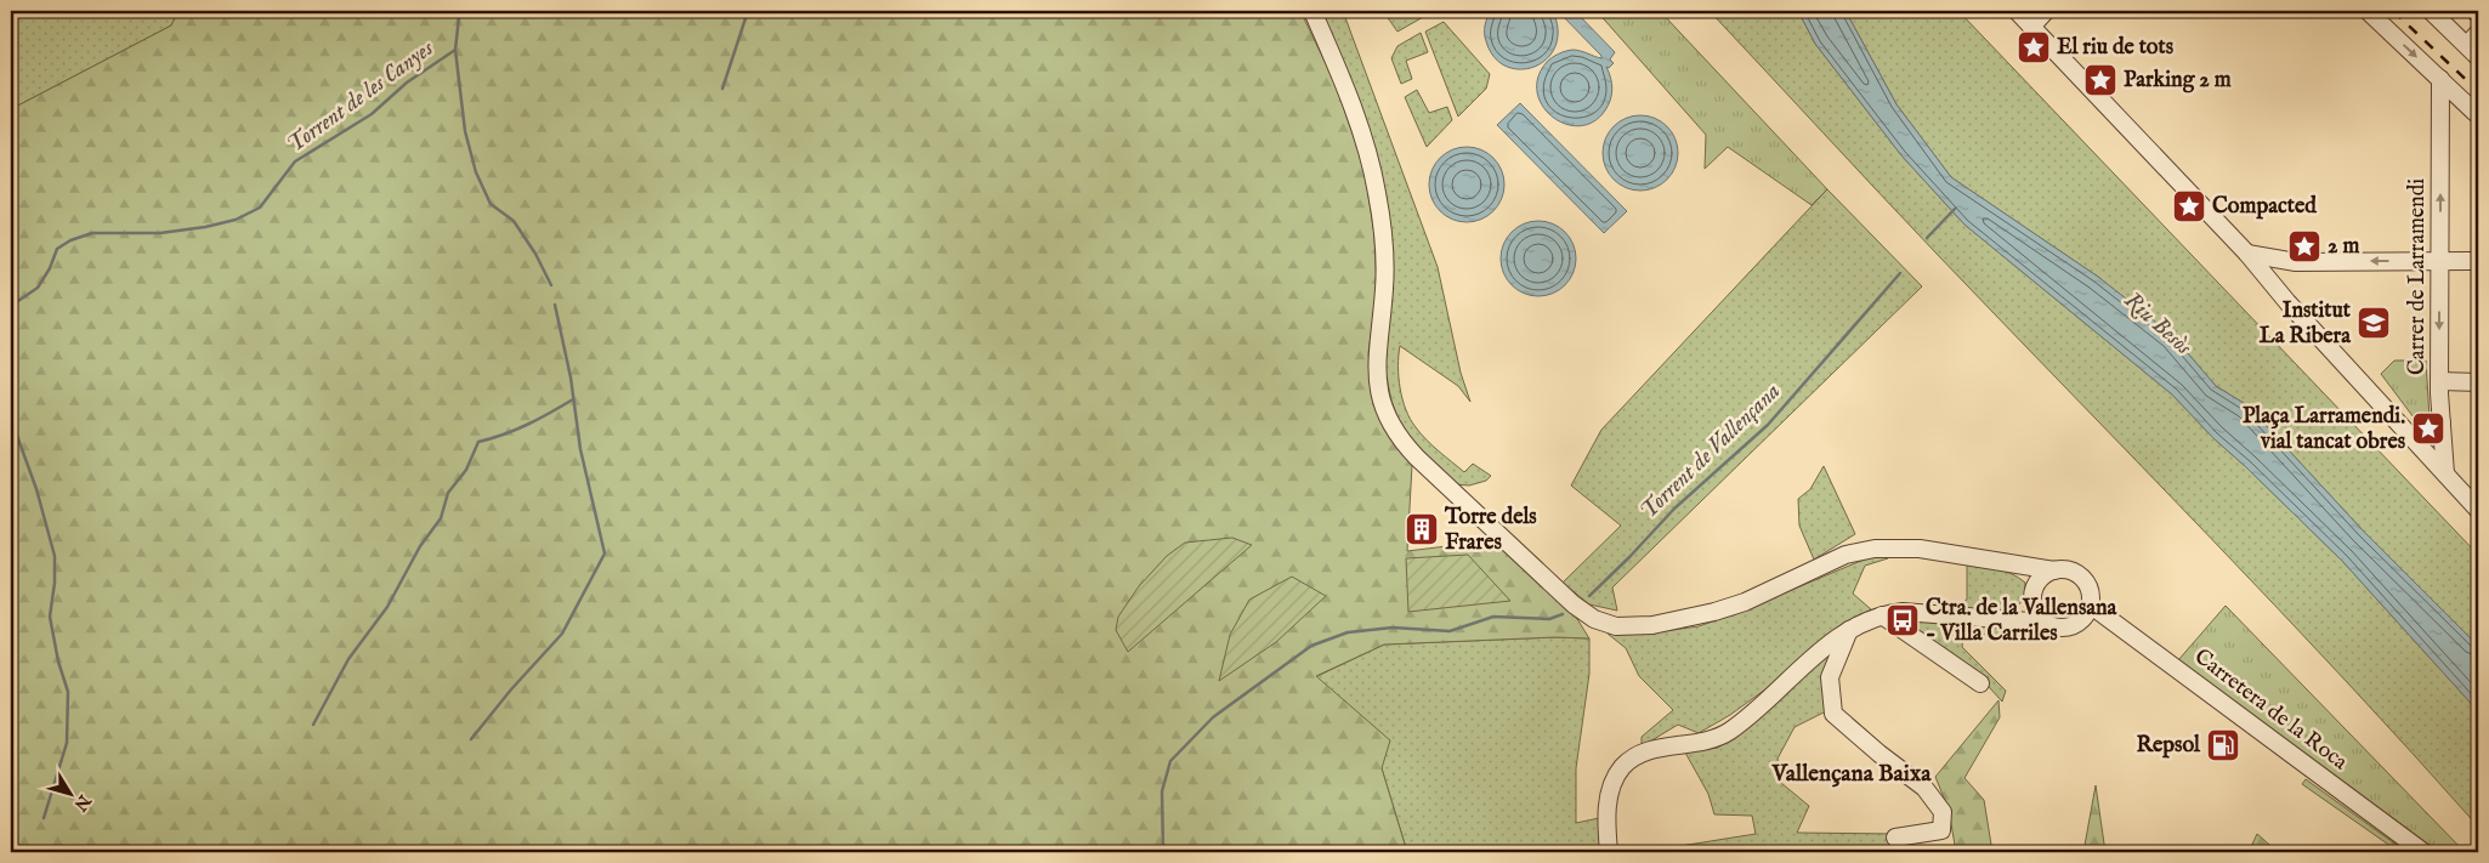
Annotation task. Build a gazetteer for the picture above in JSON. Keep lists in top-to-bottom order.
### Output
{
  "streets": {
    "street": ["Carrer de Larramendi", "Carretera de la Roca"]
  },
  "districts": ["Vallençana Baixa"],
  "water": ["Torrent de les Canyes", "Riu Besòs", "Torrent de Vallençana"],
  "places": {
    "place": [
      "El riu de tots",
      "Parking 2 m",
      "Compacted",
      "2 m",
      "Plaça Larramendi. vial tancat obres"
    ],
    "school or university": ["Institut La Ribera"],
    "building": ["Torre dels Frares"],
    "bus stop": ["Ctra. de la Vallensana - Villa Carriles"],
    "fuel station": ["Repsol"]
  },
  "north": "bottom right"
}
